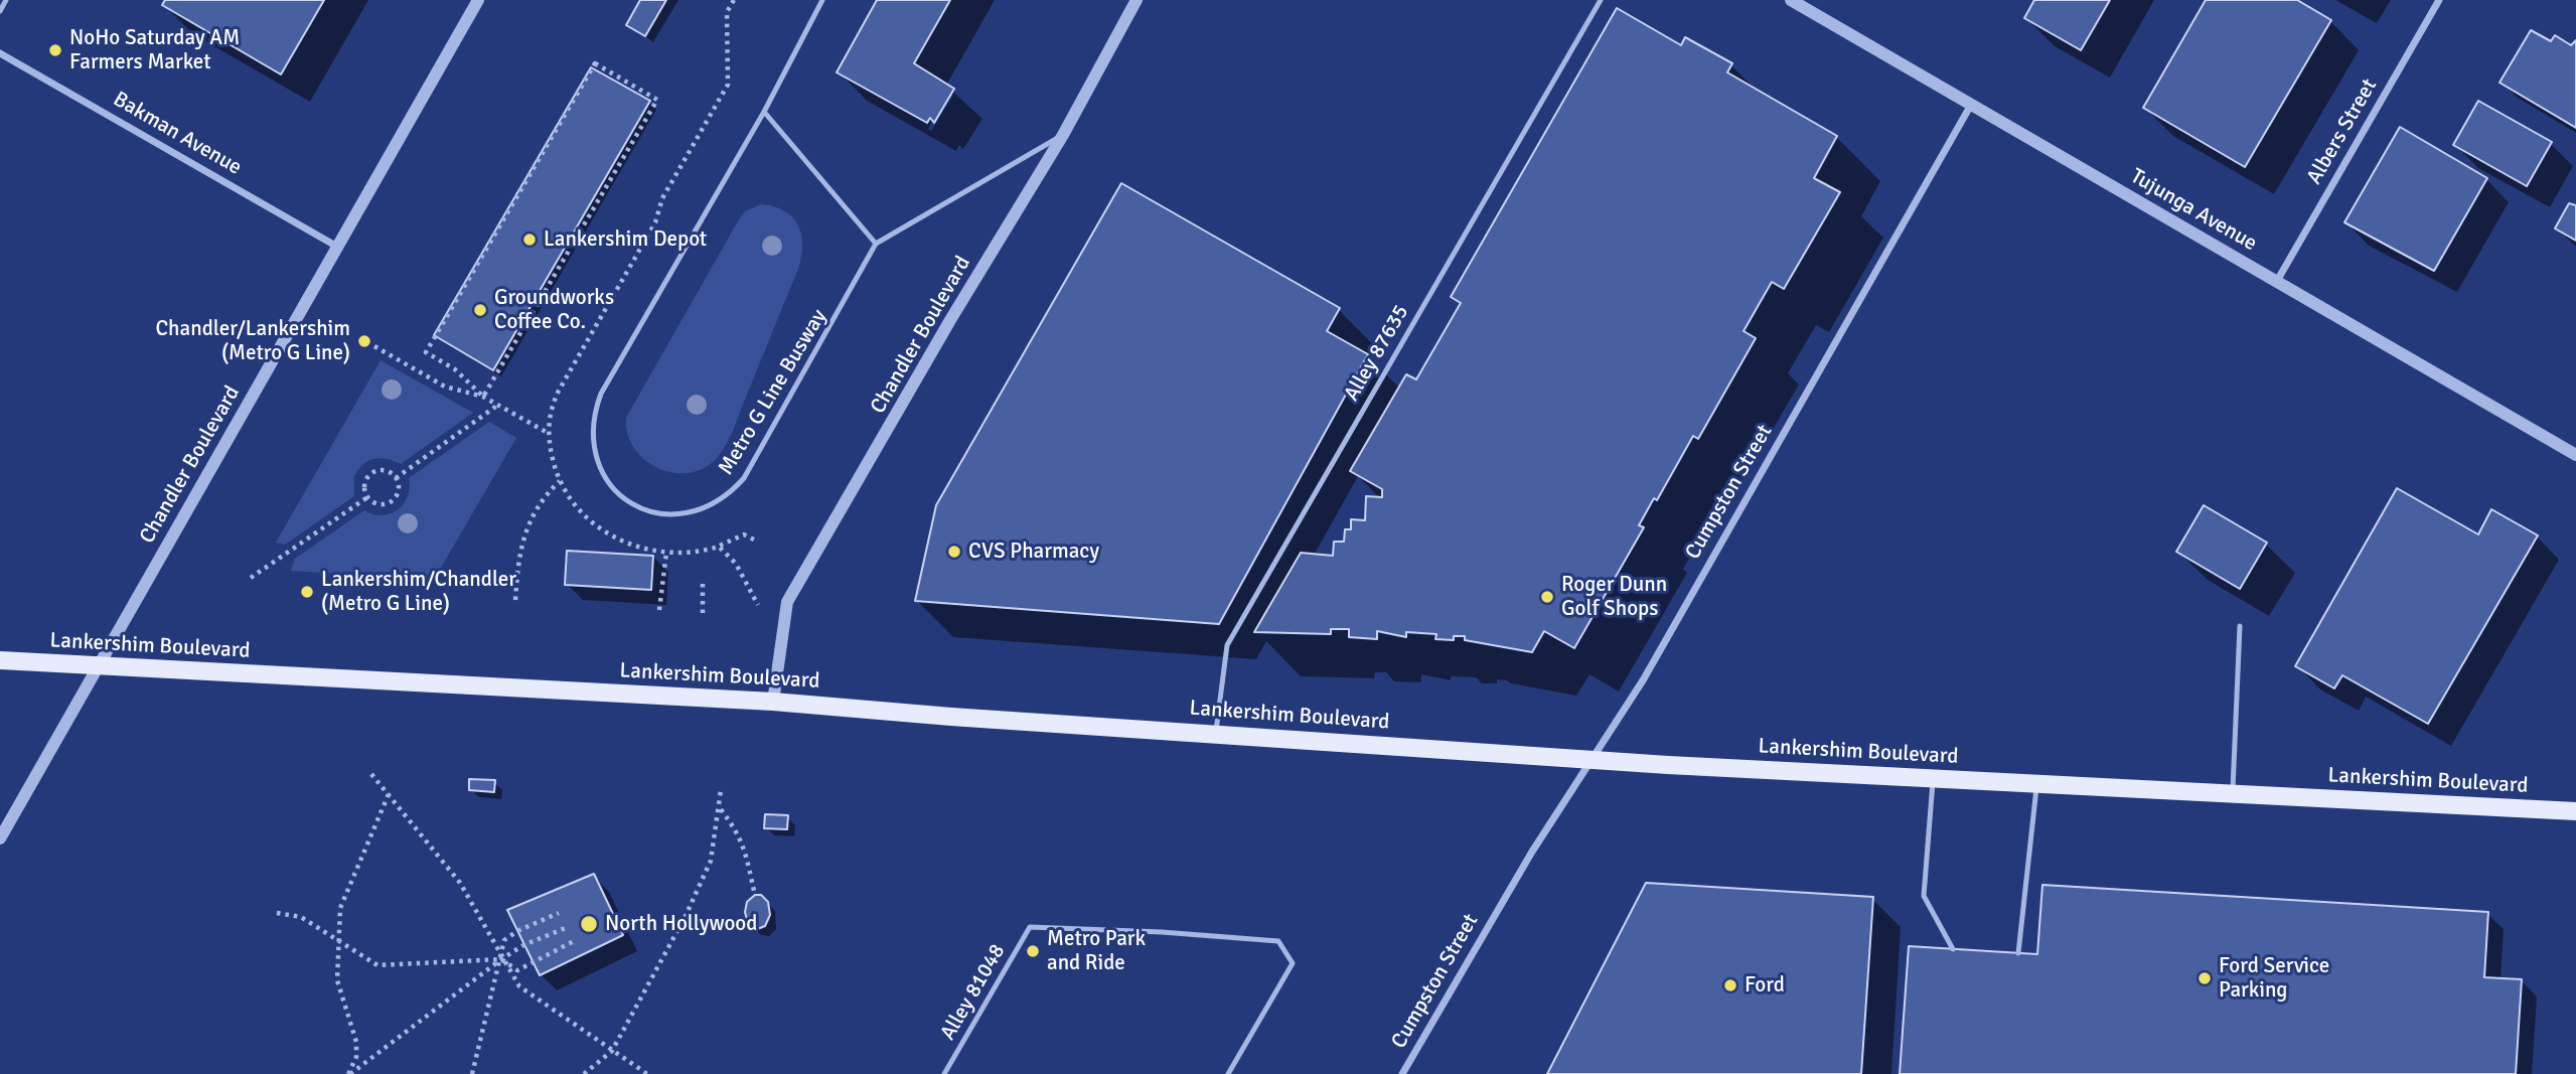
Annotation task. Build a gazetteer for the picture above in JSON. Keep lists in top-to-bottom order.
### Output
{
  "streets": {
    "main road": ["Lankershim Boulevard"],
    "street": [
      "Albers Street",
      "Bakman Avenue",
      "Tujunga Avenue",
      "Chandler Boulevard",
      "Cumpston Street"
    ],
    "lane": ["Alley 87635", "Metro G Line Busway", "Alley 81048"]
  },
  "crossings": [
    ["Albers Street", "Tujunga Avenue"],
    ["Bakman Avenue", "Chandler Boulevard"],
    ["Tujunga Avenue", "Cumpston Street"],
    ["Chandler Boulevard", "Lankershim Boulevard"],
    ["Alley 87635", "Lankershim Boulevard"],
    ["Cumpston Street", "Lankershim Boulevard"]
  ],
  "places": [
    "NoHo Saturday AM Farmers Market",
    "Lankershim Depot",
    "Groundworks Coffee Co.",
    "Chandler/Lankershim (Metro G Line)",
    "CVS Pharmacy",
    "Lankershim/Chandler (Metro G Line)",
    "Roger Dunn Golf Shops",
    "North Hollywood",
    "Metro Park and Ride",
    "Ford Service Parking",
    "Ford"
  ]
}
